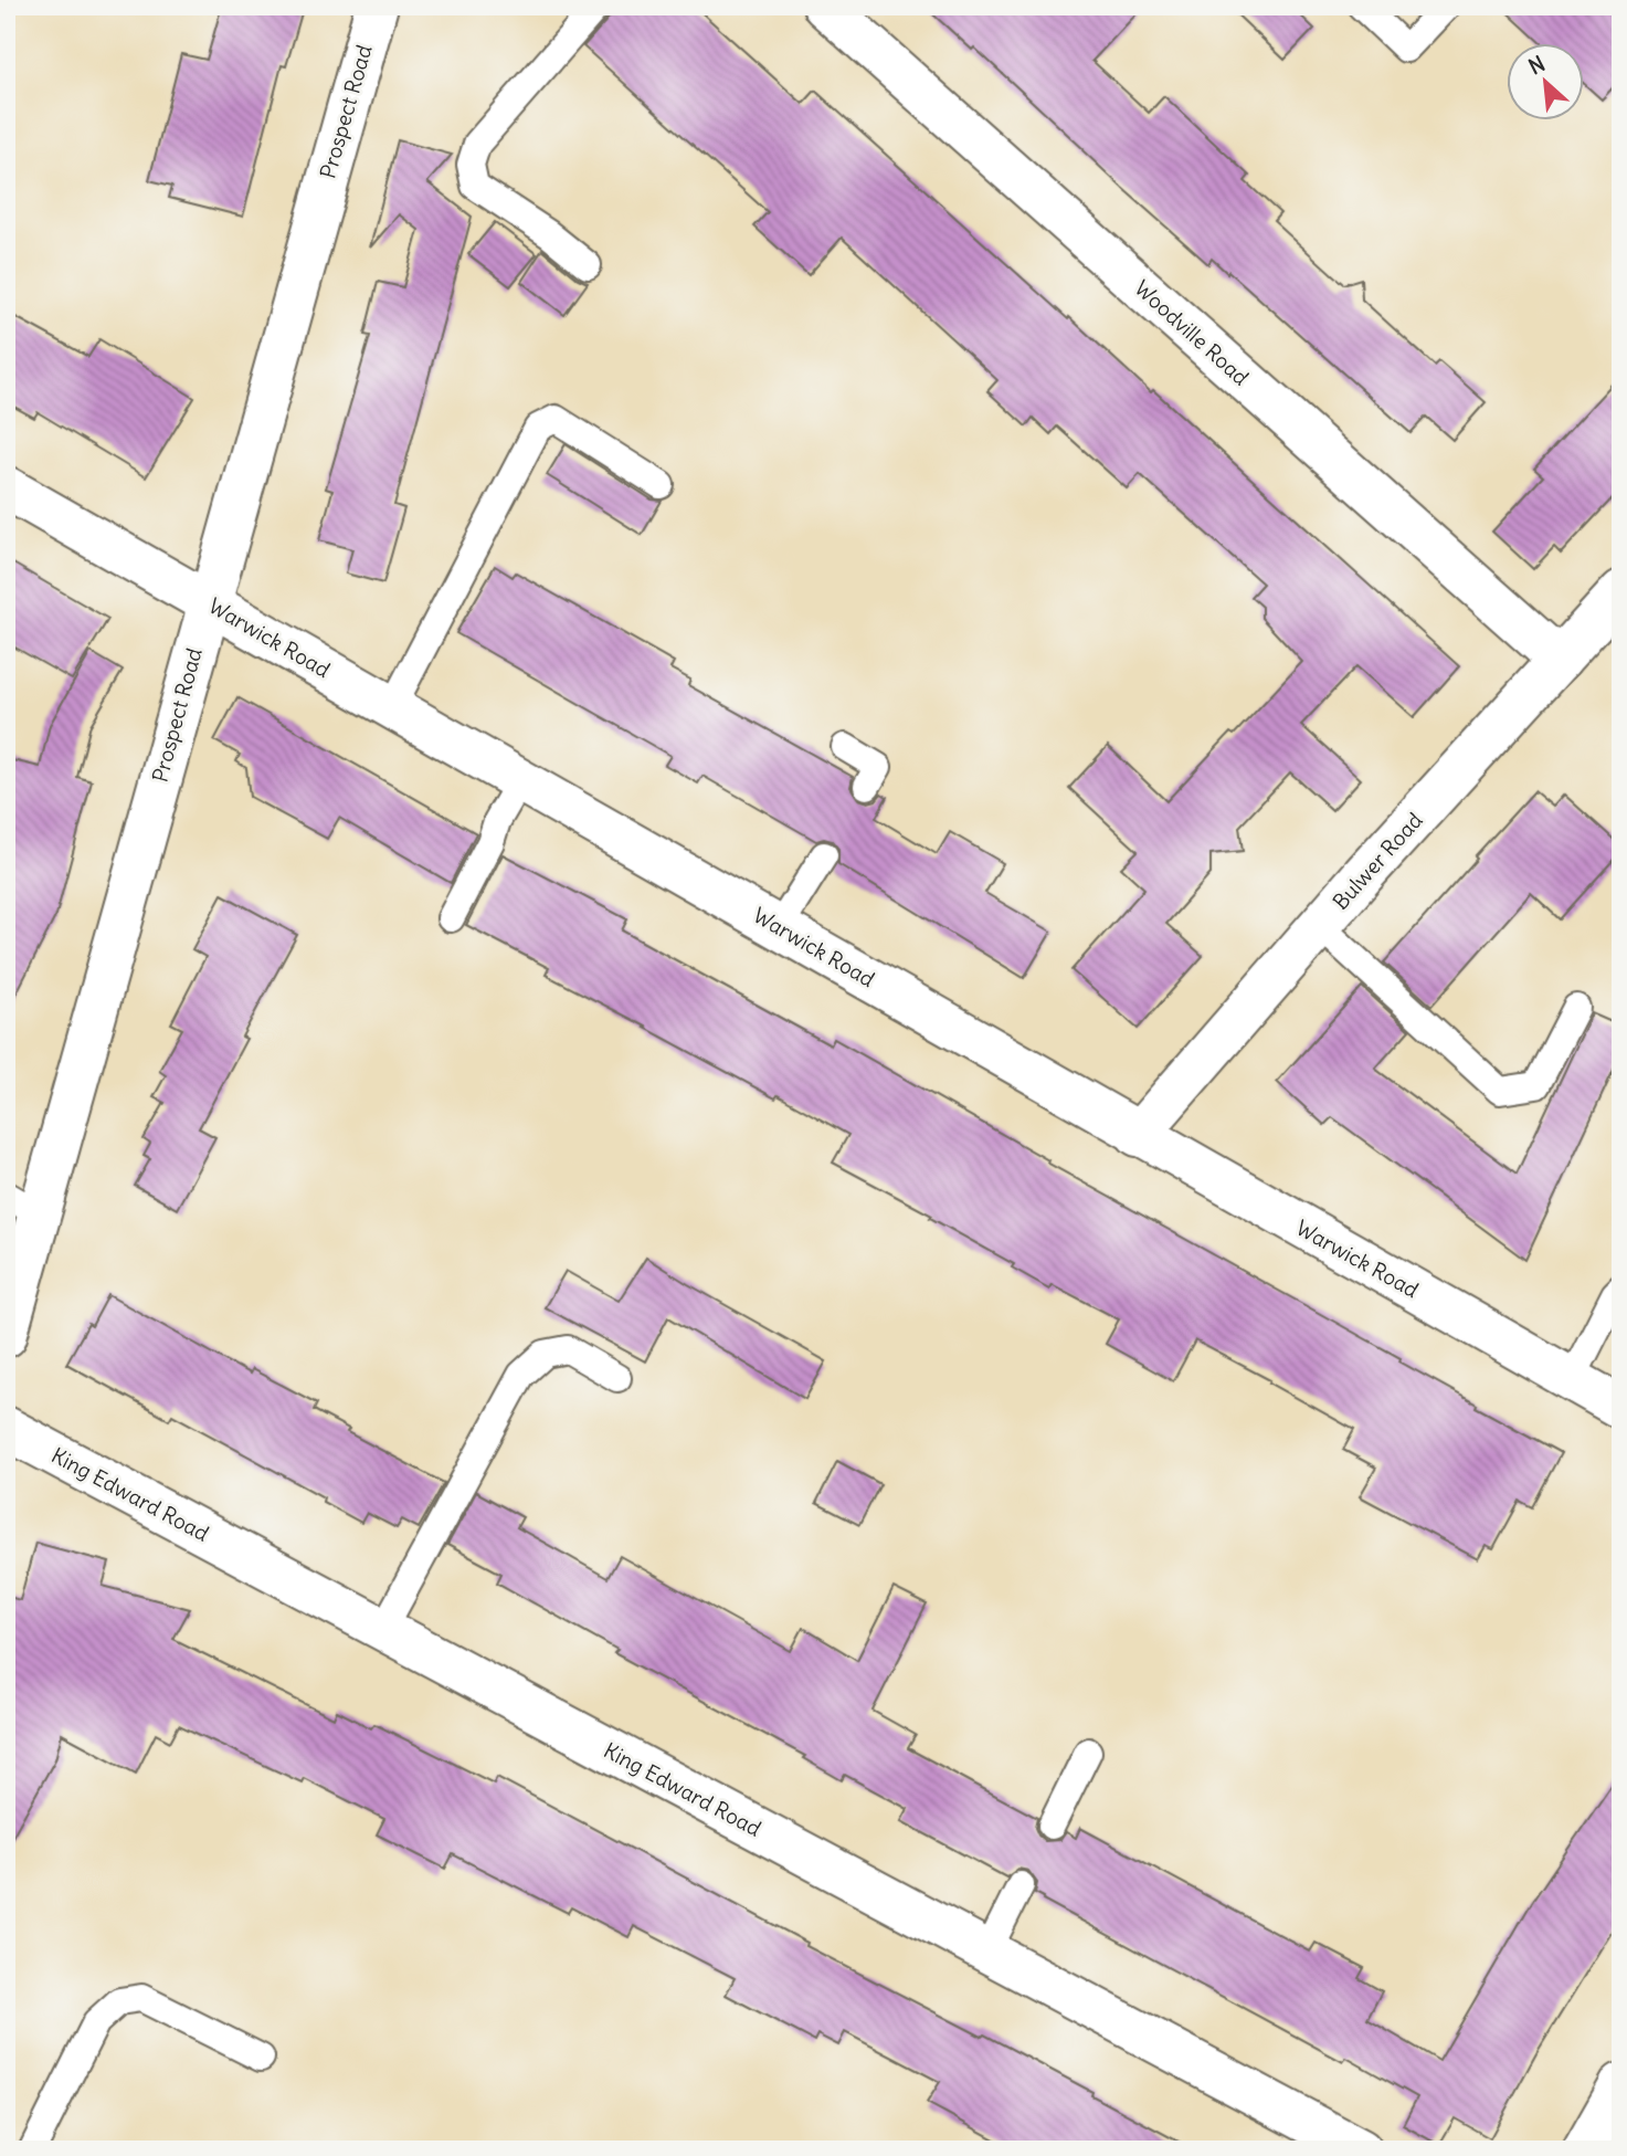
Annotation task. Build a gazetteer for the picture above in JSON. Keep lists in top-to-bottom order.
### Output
{
  "streets": {
    "street": [
      "Prospect Road",
      "Woodville Road",
      "Warwick Road",
      "Bulwer Road",
      "King Edward Road"
    ]
  },
  "crossings": [
    ["Prospect Road", "Warwick Road"],
    ["Woodville Road", "Bulwer Road"],
    ["Warwick Road", "Bulwer Road"]
  ],
  "north": "top left"
}
